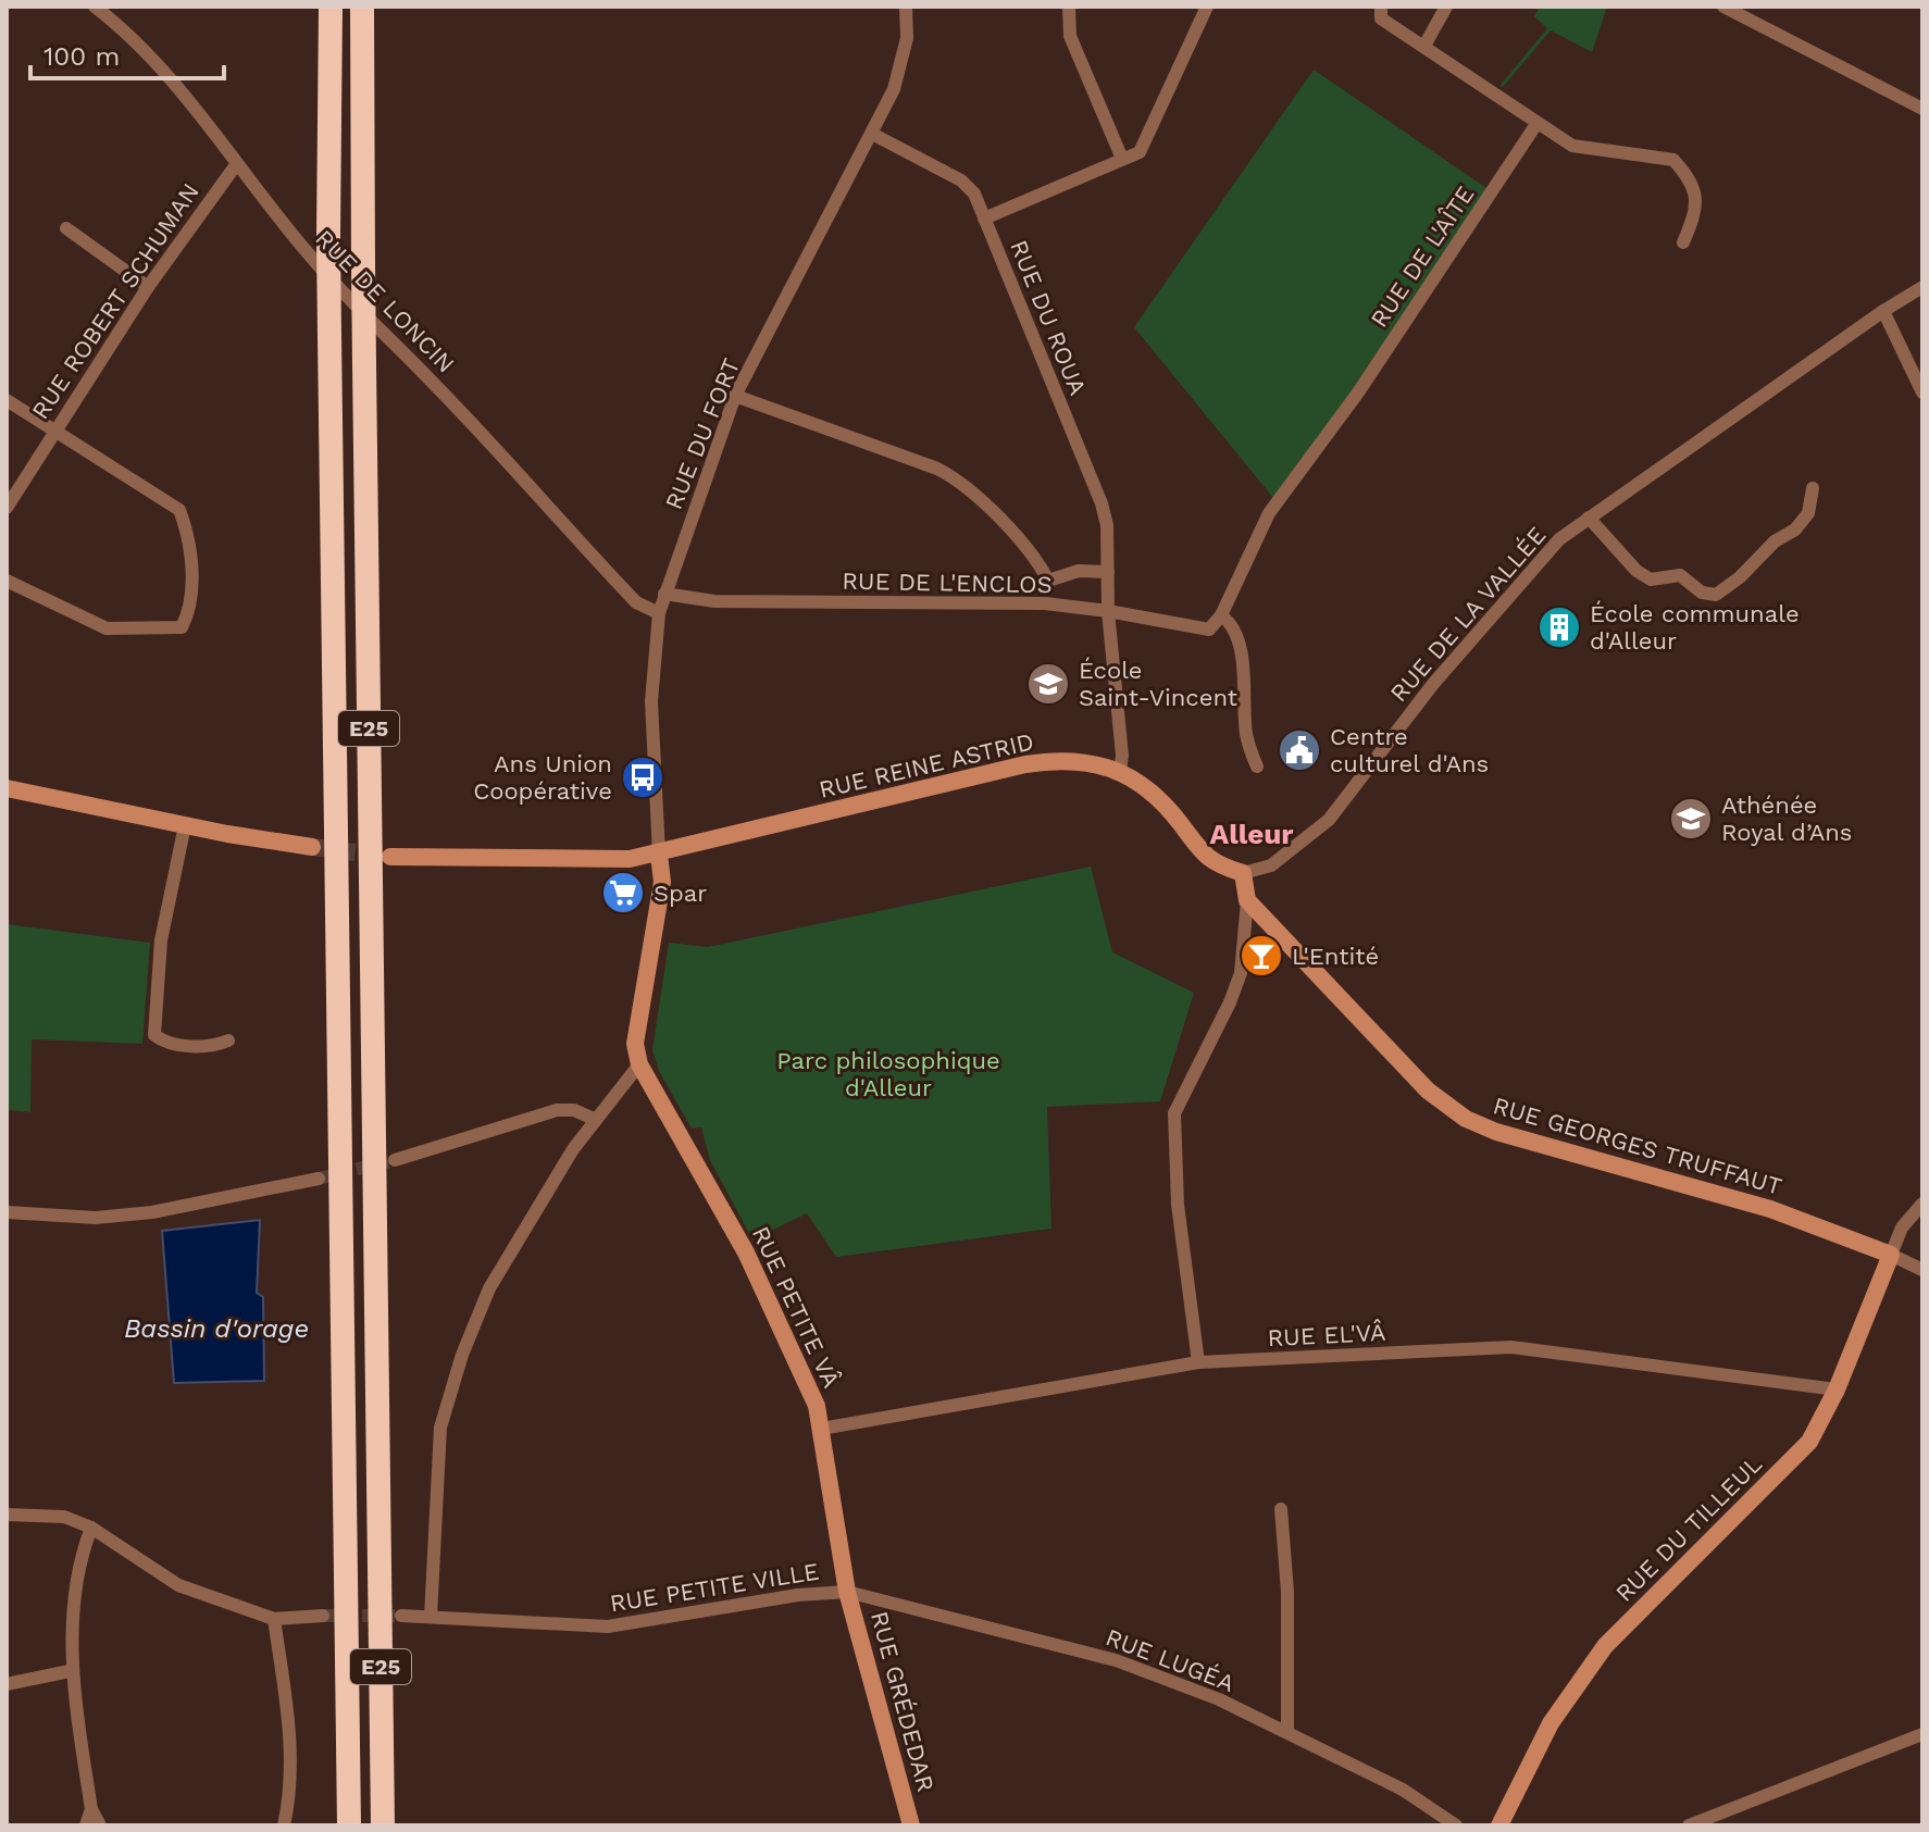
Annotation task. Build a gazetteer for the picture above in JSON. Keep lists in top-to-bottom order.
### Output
{
  "streets": {
    "highway": ["E25"],
    "street": [
      "RUE DE L'AÎTE",
      "RUE ROBERT SCHUMAN",
      "RUE DE LONCIN",
      "RUE DU ROUA",
      "RUE DU FORT",
      "RUE DE L'ENCLOS",
      "RUE DE LA VALLÉE",
      "RUE REINE ASTRID",
      "RUE GEORGES TRUFFAUT",
      "RUE PETITE VÂ",
      "RUE EL'VÂ",
      "RUE DU TILLEUL",
      "RUE PETITE VILLE",
      "RUE LUGÉA",
      "RUE GRÉDEDAR"
    ]
  },
  "crossings": [
    ["RUE DE L'AÎTE", "RUE DE L'ENCLOS"],
    ["RUE ROBERT SCHUMAN", "RUE DE LONCIN"],
    ["RUE DE LONCIN", "RUE DU FORT"],
    ["RUE DU ROUA", "RUE DU FORT"],
    ["RUE DU ROUA", "RUE DE L'ENCLOS"],
    ["RUE DU ROUA", "RUE REINE ASTRID"],
    ["RUE DU FORT", "RUE DE L'ENCLOS"],
    ["RUE DU FORT", "RUE REINE ASTRID"],
    ["RUE DE LA VALLÉE", "RUE REINE ASTRID"],
    ["RUE GEORGES TRUFFAUT", "RUE DU TILLEUL"],
    ["RUE PETITE VÂ", "RUE EL'VÂ"],
    ["RUE PETITE VÂ", "RUE PETITE VILLE"],
    ["RUE PETITE VÂ", "RUE LUGÉA"],
    ["RUE PETITE VÂ", "RUE GRÉDEDAR"],
    ["RUE EL'VÂ", "RUE DU TILLEUL"],
    ["RUE PETITE VILLE", "RUE LUGÉA"],
    ["RUE PETITE VILLE", "RUE GRÉDEDAR"],
    ["RUE LUGÉA", "RUE GRÉDEDAR"]
  ],
  "districts": ["Alleur"],
  "water": ["Bassin d'orage"],
  "parks": ["Parc philosophique d'Alleur"],
  "places": {
    "building": ["École communale d'Alleur"],
    "school or university": ["École Saint-Vincent", "Athénée Royal d’Ans"],
    "public building": ["Centre culturel d'Ans"],
    "bus stop": ["Ans Union Coopérative"],
    "supermarket": ["Spar"],
    "bar": ["L'Entité"]
  },
  "scale_bar": "100 m"
}
